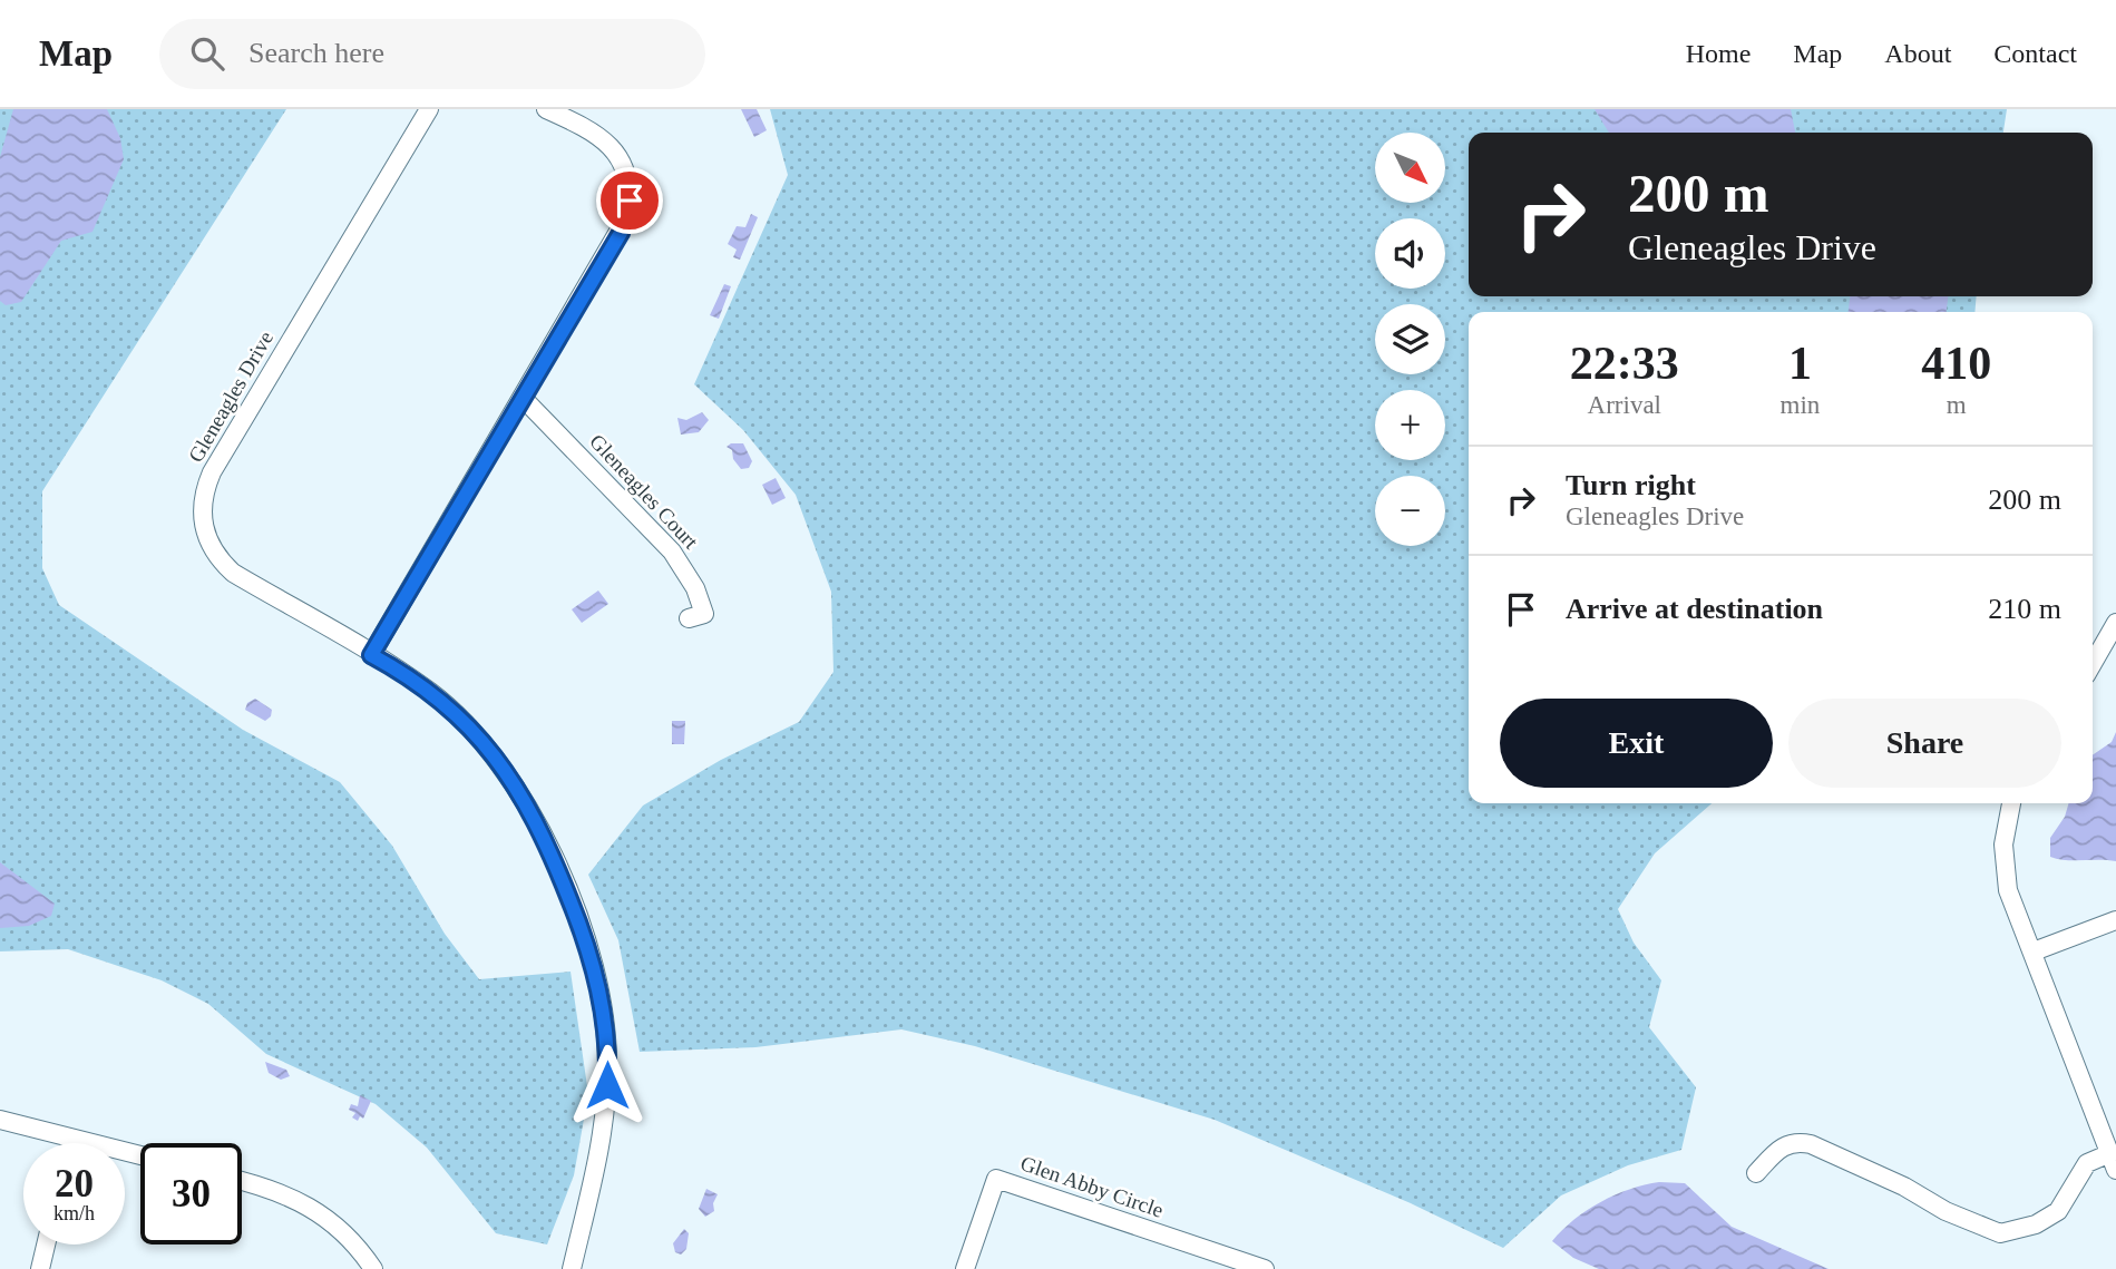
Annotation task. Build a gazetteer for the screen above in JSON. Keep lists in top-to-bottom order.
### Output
{
  "streets": {
    "street": ["Gleneagles Drive", "Gleneagles Court", "Glen Abby Circle"]
  },
  "north": "bottom right",
  "page": {
    "header": "Map",
    "search": "Search here",
    "nav": [
      "Home",
      "Map",
      "About",
      "Contact"
    ],
    "map_buttons": ["+", "−"],
    "turn": ["200 m", "Gleneagles Drive"],
    "eta": [
      "22:33",
      "Arrival",
      "1",
      "min",
      "410",
      "m"
    ],
    "list": [
      {
        "name": "Turn right",
        "note": "Gleneagles Drive",
        "value": "200 m"
      },
      {
        "name": "Arrive at destination",
        "value": "210 m"
      }
    ],
    "buttons": ["Exit", "Share"],
    "speed": "20 km/h",
    "limit": "30"
  }
}
